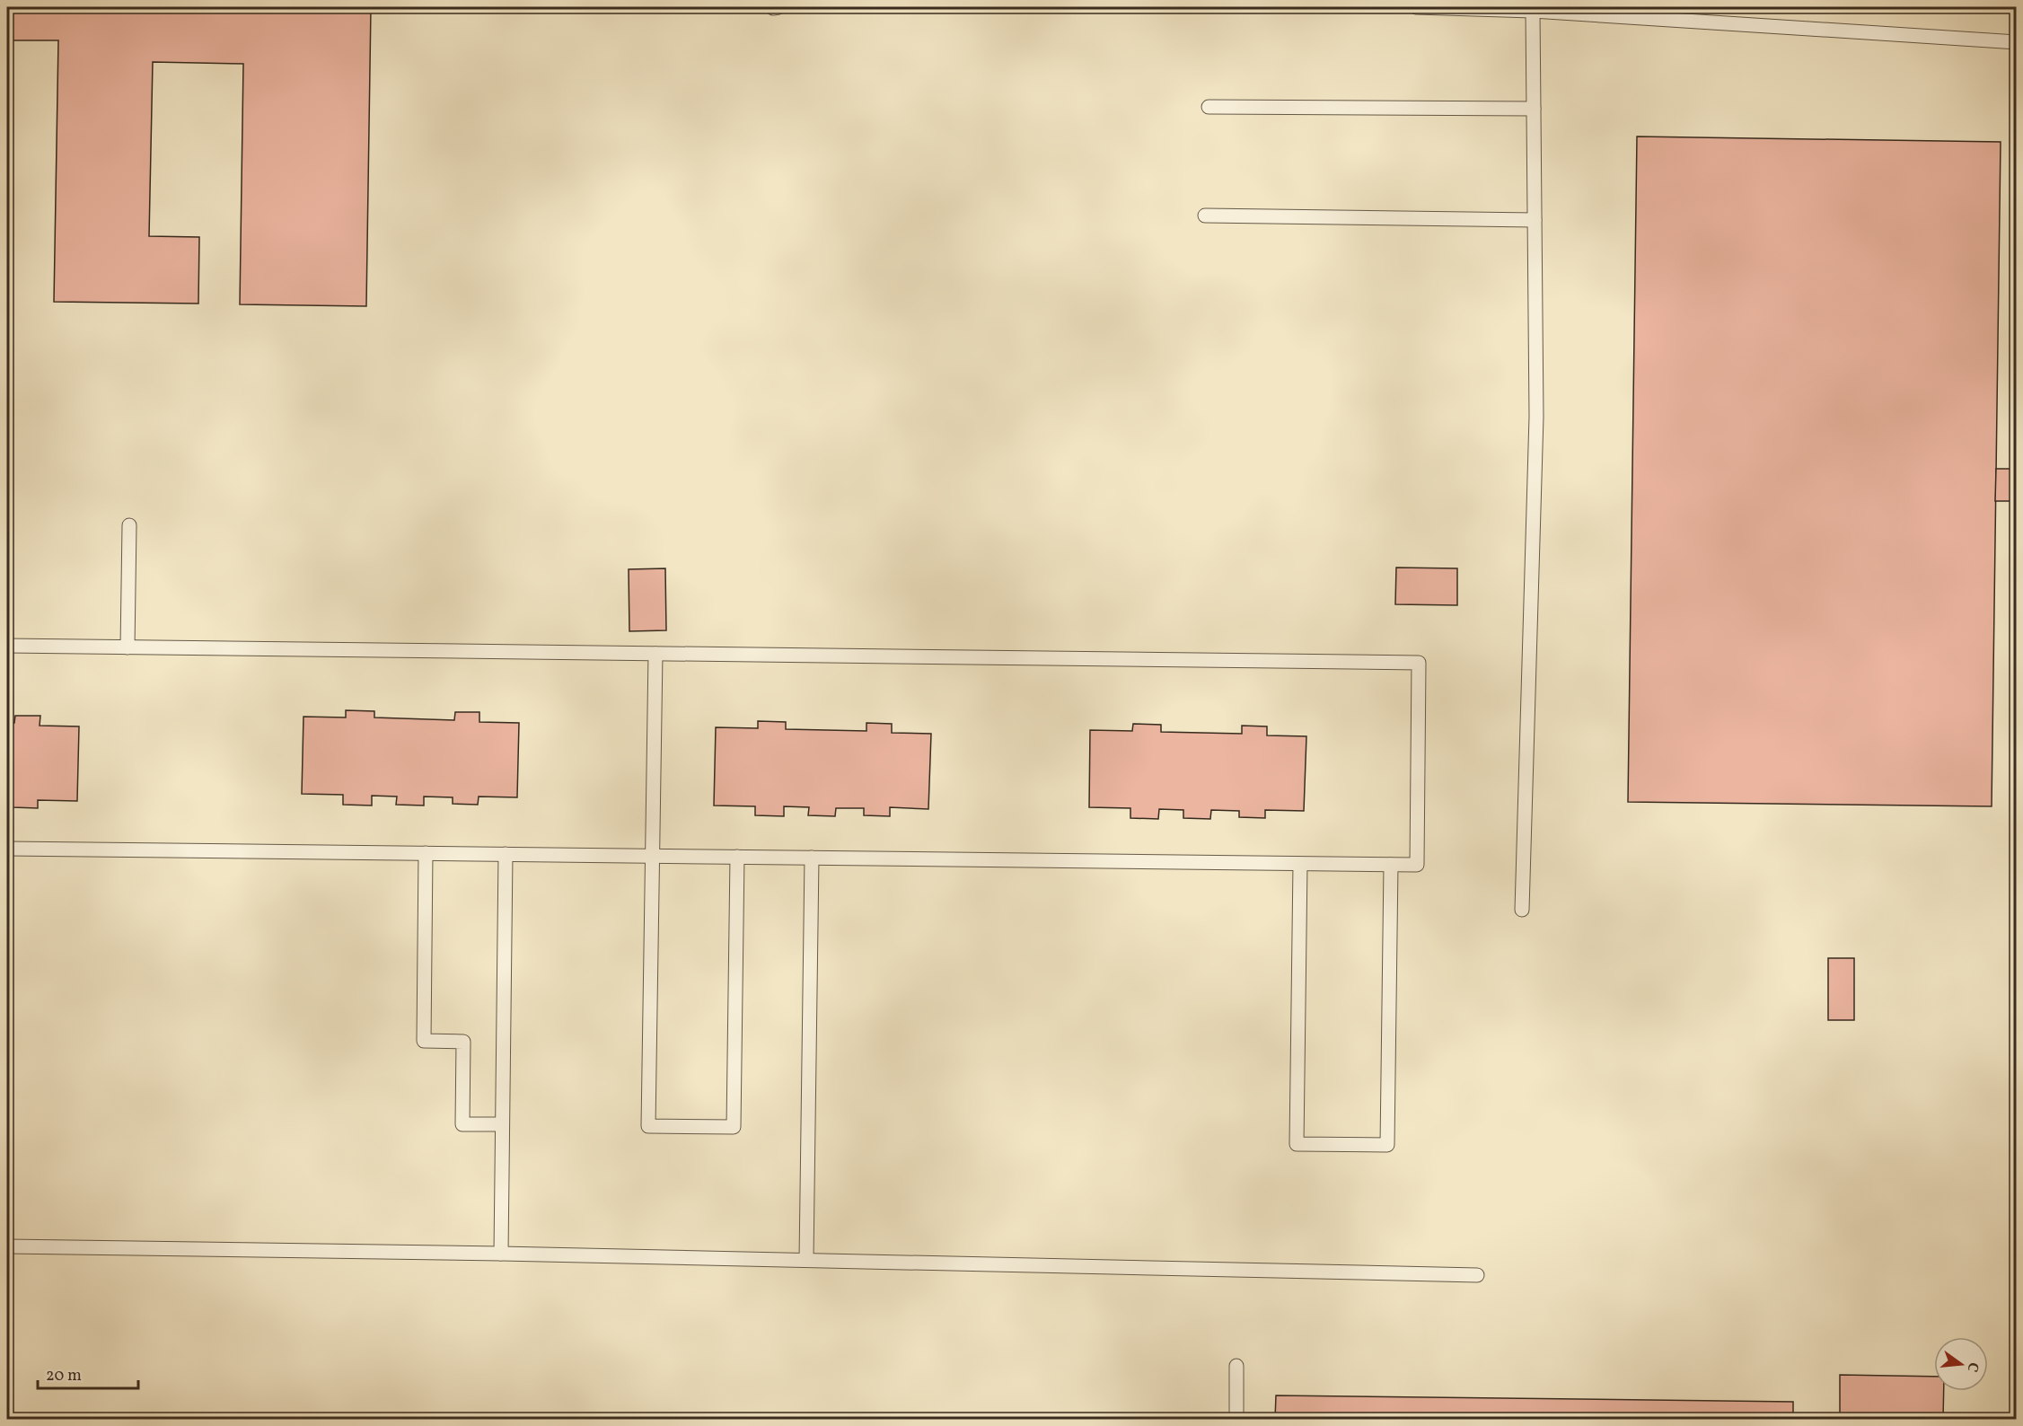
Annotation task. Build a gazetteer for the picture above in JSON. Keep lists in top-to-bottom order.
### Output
{
  "scale_bar": "20 m",
  "north": "right"
}
